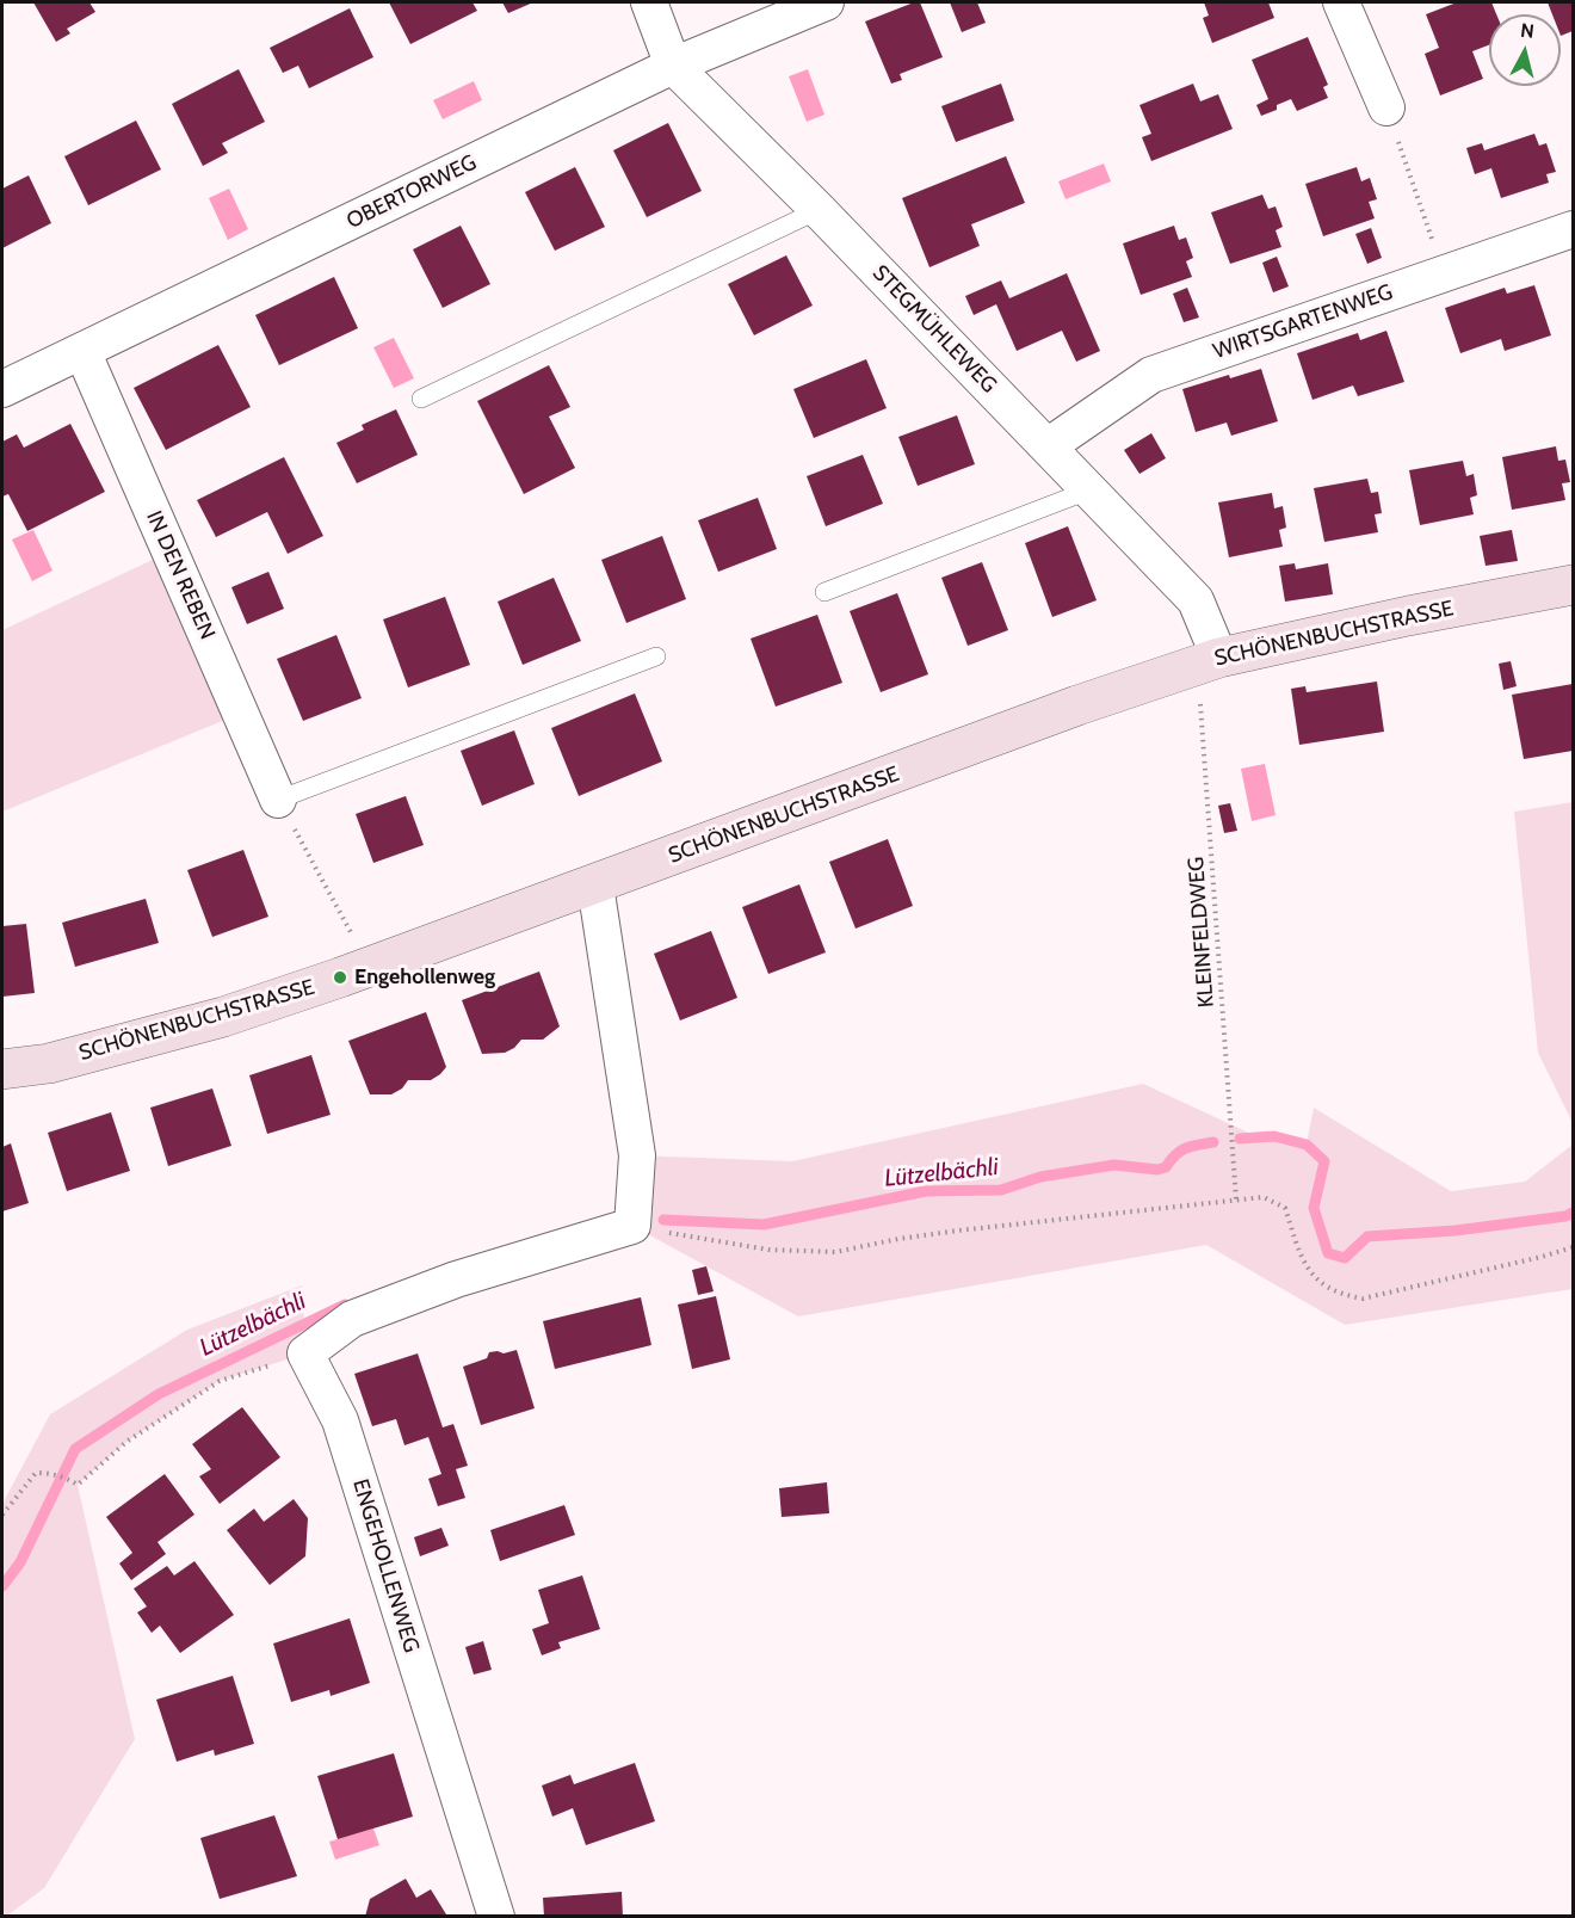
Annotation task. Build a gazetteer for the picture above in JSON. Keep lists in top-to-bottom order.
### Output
{
  "streets": {
    "street": [
      "OBERTORWEG",
      "WIRTSGARTENWEG",
      "STEGMÜHLEWEG",
      "IN DEN REBEN",
      "SCHÖNENBUCHSTRASSE",
      "ENGEHOLLENWEG"
    ],
    "path": ["KLEINFELDWEG"]
  },
  "crossings": [
    ["OBERTORWEG", "STEGMÜHLEWEG"],
    ["OBERTORWEG", "IN DEN REBEN"],
    ["WIRTSGARTENWEG", "STEGMÜHLEWEG"],
    ["STEGMÜHLEWEG", "SCHÖNENBUCHSTRASSE"],
    ["STEGMÜHLEWEG", "KLEINFELDWEG"],
    ["SCHÖNENBUCHSTRASSE", "KLEINFELDWEG"]
  ],
  "water": ["Lützelbächli"],
  "places": ["Engehollenweg"],
  "north": "top"
}
